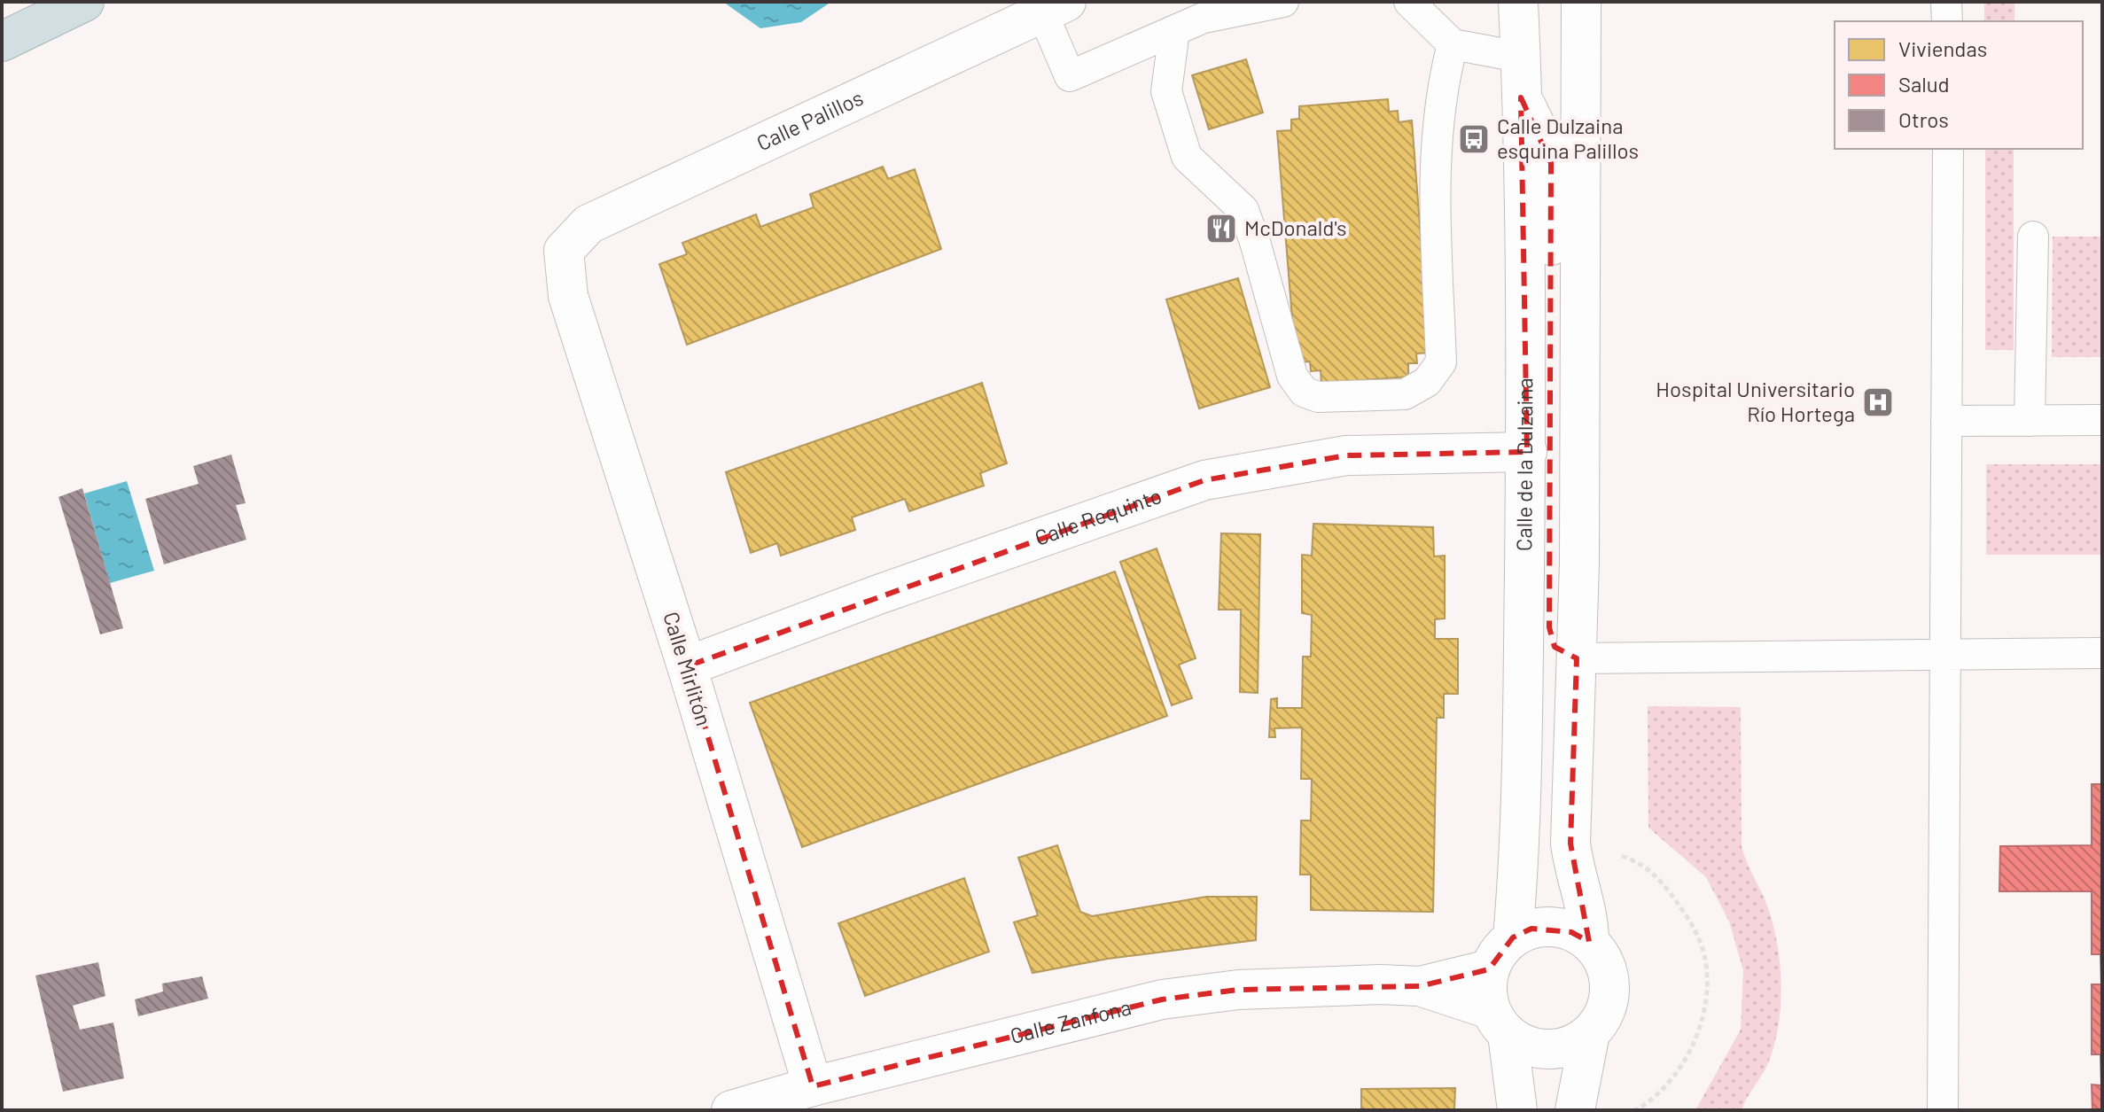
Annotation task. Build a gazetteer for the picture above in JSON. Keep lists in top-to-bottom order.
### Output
{
  "streets": {
    "street": [
      "Calle Palillos",
      "Calle de la Dulzaina",
      "Calle Requinto",
      "Calle Mirlitón",
      "Calle Zanfona"
    ]
  },
  "crossings": [
    ["Calle Palillos", "Calle Mirlitón"],
    ["Calle de la Dulzaina", "Calle Requinto"],
    ["Calle de la Dulzaina", "Calle Zanfona"],
    ["Calle Requinto", "Calle Mirlitón"],
    ["Calle Mirlitón", "Calle Zanfona"]
  ],
  "places": {
    "bus stop": ["Calle Dulzaina esquina Palillos"],
    "restaurant": ["McDonald's"],
    "hospital": ["Hospital Universitario Río Hortega"]
  },
  "legend": ["Viviendas", "Salud", "Otros"]
}
